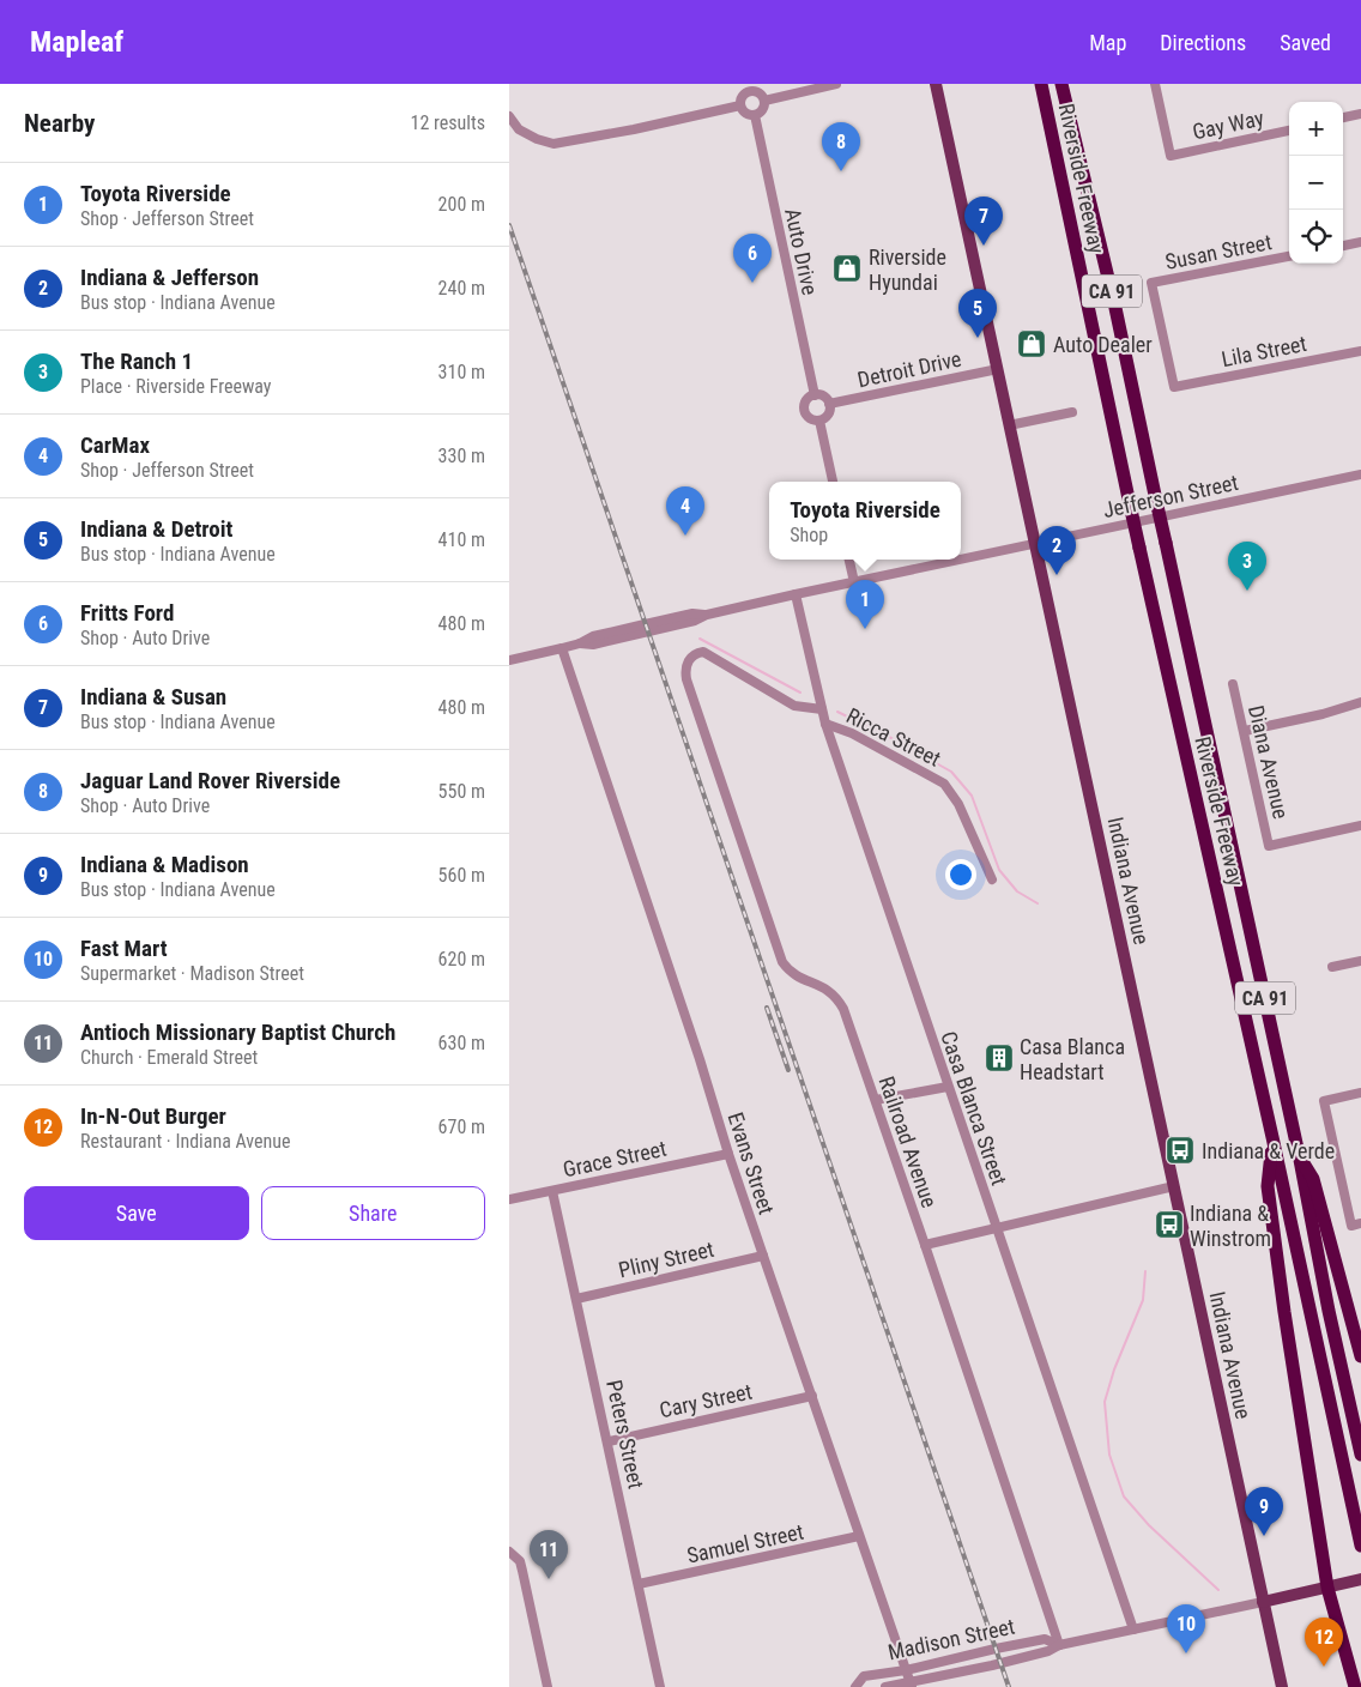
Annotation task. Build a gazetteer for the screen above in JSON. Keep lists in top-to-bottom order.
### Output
{
  "streets": {
    "highway": ["Riverside Freeway", "CA 91"],
    "main road": ["Indiana Avenue", "Madison Street"],
    "street": [
      "Gay Way",
      "Auto Drive",
      "Susan Street",
      "Lila Street",
      "Detroit Drive",
      "Jefferson Street",
      "Ricca Street",
      "Diana Avenue",
      "Casa Blanca Street",
      "Railroad Avenue",
      "Grace Street",
      "Evans Street",
      "Pliny Street",
      "Cary Street",
      "Peters Street",
      "Samuel Street"
    ]
  },
  "crossings": [
    ["Auto Drive", "Detroit Drive"],
    ["Susan Street", "Lila Street"],
    ["Detroit Drive", "Indiana Avenue"],
    ["Jefferson Street", "Indiana Avenue"],
    ["Jefferson Street", "Casa Blanca Street"],
    ["Jefferson Street", "Evans Street"],
    ["Ricca Street", "Casa Blanca Street"],
    ["Ricca Street", "Railroad Avenue"],
    ["Indiana Avenue", "Madison Street"],
    ["Casa Blanca Street", "Madison Street"],
    ["Railroad Avenue", "Madison Street"],
    ["Grace Street", "Evans Street"],
    ["Grace Street", "Peters Street"],
    ["Evans Street", "Pliny Street"],
    ["Evans Street", "Cary Street"],
    ["Evans Street", "Samuel Street"],
    ["Evans Street", "Madison Street"],
    ["Pliny Street", "Peters Street"],
    ["Cary Street", "Peters Street"],
    ["Peters Street", "Samuel Street"]
  ],
  "places": {
    "shop": ["Riverside Hyundai", "Auto Dealer"],
    "building": ["Casa Blanca Headstart"],
    "bus stop": ["Indiana & Verde", "Indiana & Winstrom"]
  },
  "page": {
    "header": "Mapleaf",
    "nav": ["Map", "Directions", "Saved"],
    "heading": ["Nearby", "12 results"],
    "map_buttons": ["+", "−"],
    "pins": [
      "8",
      "7",
      "6",
      "5",
      "4",
      "2",
      "3",
      "1",
      "9",
      "11",
      "10",
      "12"
    ],
    "list": [
      {
        "mark": "1",
        "name": "Toyota Riverside",
        "note": "Shop · Jefferson Street",
        "value": "200 m"
      },
      {
        "mark": "2",
        "name": "Indiana & Jefferson",
        "note": "Bus stop · Indiana Avenue",
        "value": "240 m"
      },
      {
        "mark": "3",
        "name": "The Ranch 1",
        "note": "Place · Riverside Freeway",
        "value": "310 m"
      },
      {
        "mark": "4",
        "name": "CarMax",
        "note": "Shop · Jefferson Street",
        "value": "330 m"
      },
      {
        "mark": "5",
        "name": "Indiana & Detroit",
        "note": "Bus stop · Indiana Avenue",
        "value": "410 m"
      },
      {
        "mark": "6",
        "name": "Fritts Ford",
        "note": "Shop · Auto Drive",
        "value": "480 m"
      },
      {
        "mark": "7",
        "name": "Indiana & Susan",
        "note": "Bus stop · Indiana Avenue",
        "value": "480 m"
      },
      {
        "mark": "8",
        "name": "Jaguar Land Rover Riverside",
        "note": "Shop · Auto Drive",
        "value": "550 m"
      },
      {
        "mark": "9",
        "name": "Indiana & Madison",
        "note": "Bus stop · Indiana Avenue",
        "value": "560 m"
      },
      {
        "mark": "10",
        "name": "Fast Mart",
        "note": "Supermarket · Madison Street",
        "value": "620 m"
      },
      {
        "mark": "11",
        "name": "Antioch Missionary Baptist Church",
        "note": "Church · Emerald Street",
        "value": "630 m"
      },
      {
        "mark": "12",
        "name": "In-N-Out Burger",
        "note": "Restaurant · Indiana Avenue",
        "value": "670 m"
      }
    ],
    "popup": ["Toyota Riverside", "Shop"],
    "buttons": ["Save", "Share"]
  }
}
